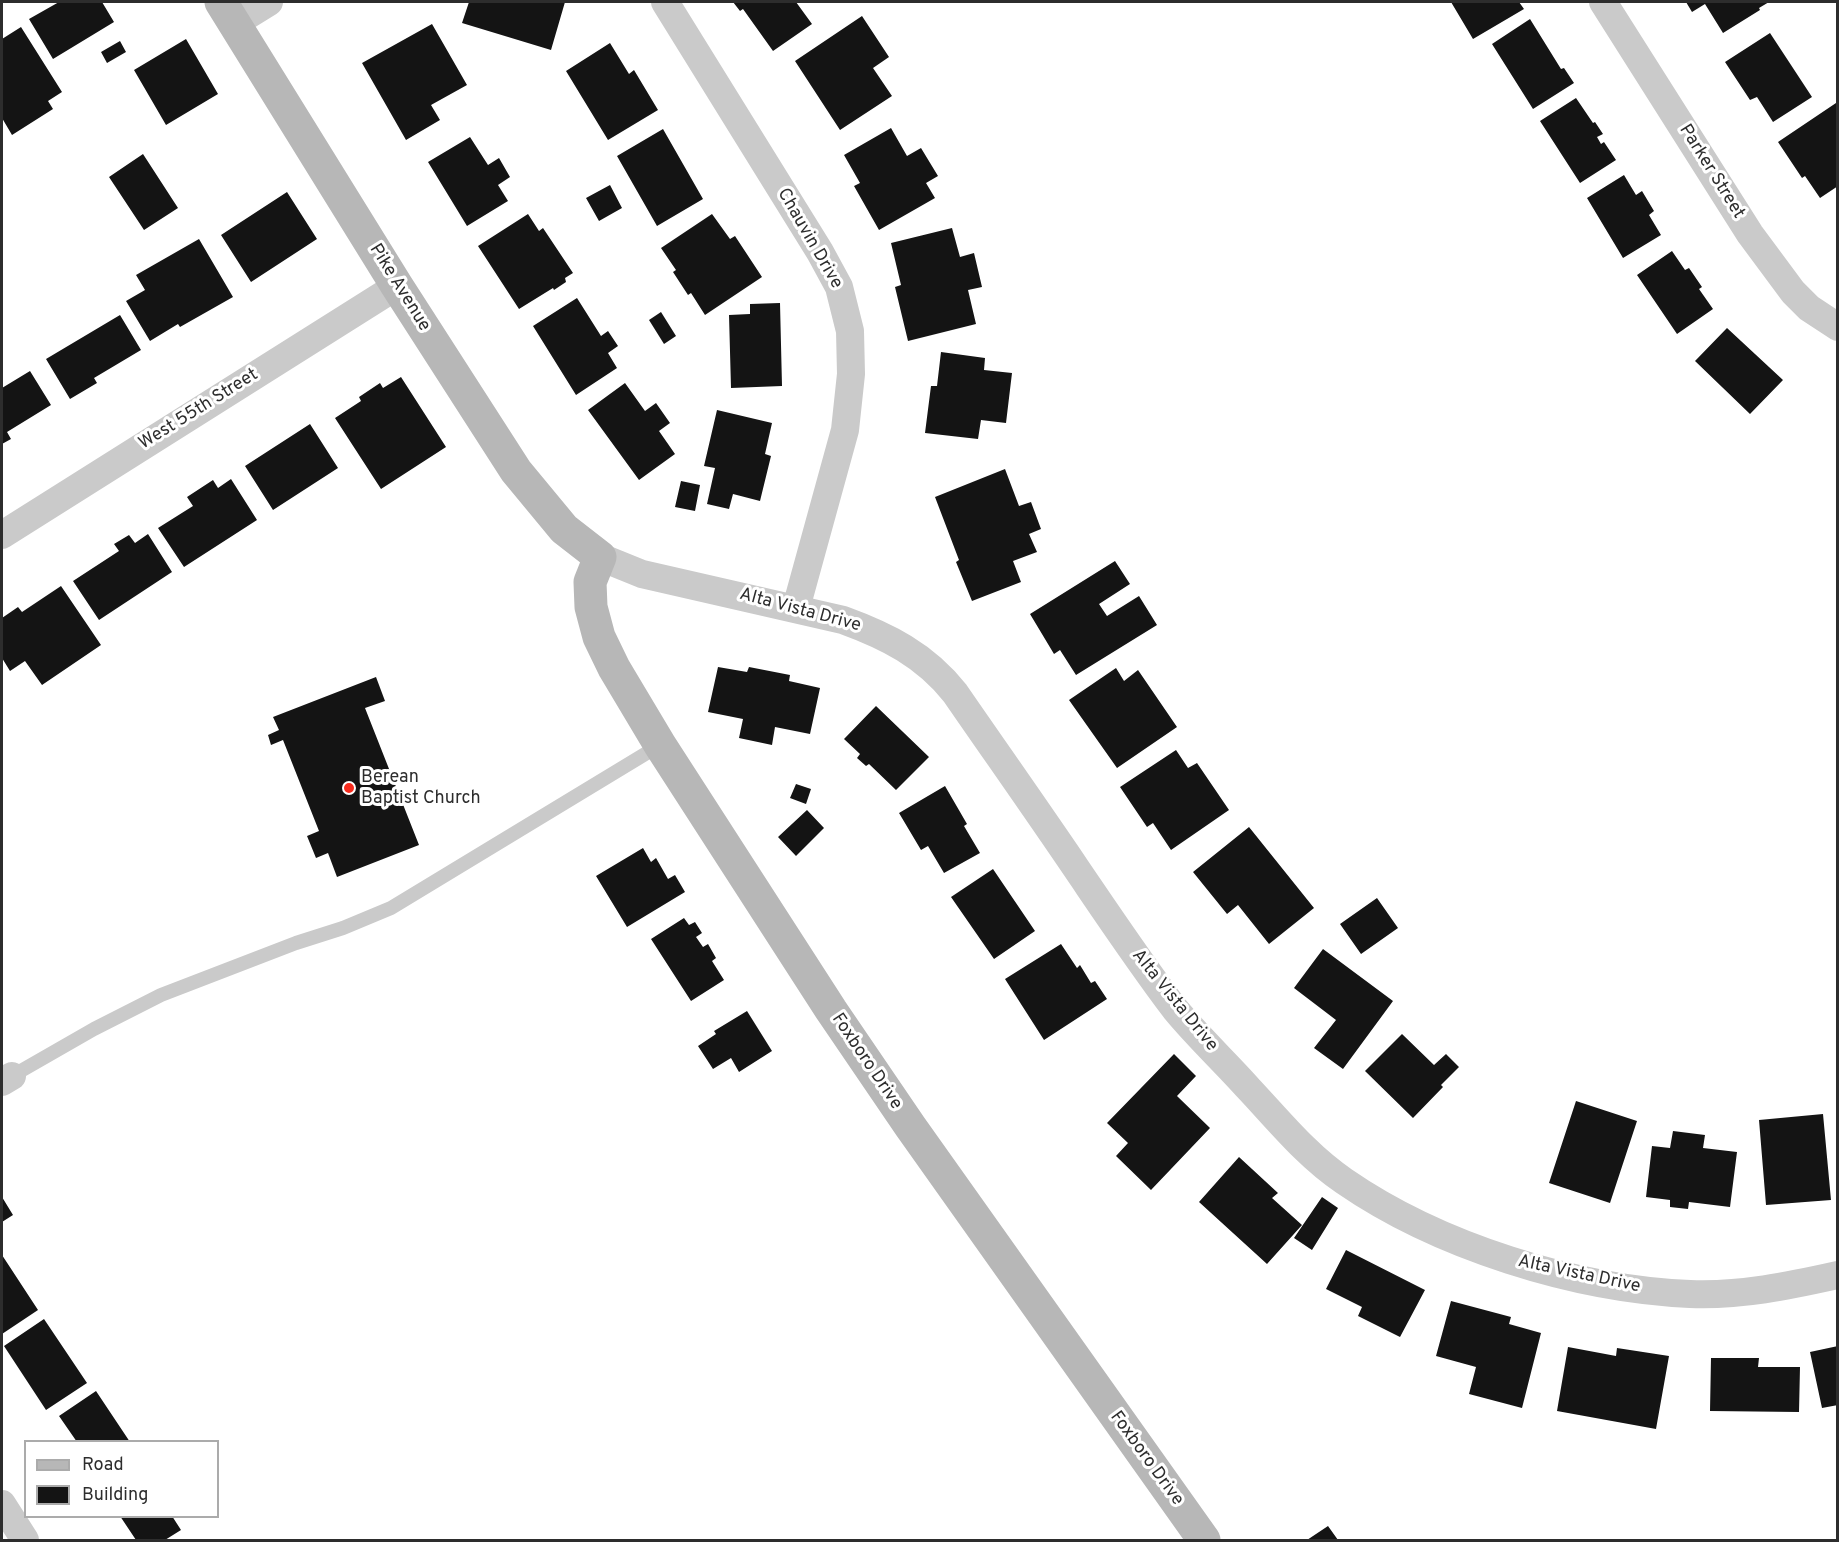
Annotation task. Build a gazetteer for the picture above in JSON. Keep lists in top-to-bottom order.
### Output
{
  "streets": {
    "street": [
      "Parker Street",
      "Chauvin Drive",
      "Pike Avenue",
      "West 55th Street",
      "Alta Vista Drive",
      "Foxboro Drive"
    ]
  },
  "crossings": [
    ["Chauvin Drive", "Alta Vista Drive"],
    ["Pike Avenue", "West 55th Street"],
    ["Pike Avenue", "Alta Vista Drive"],
    ["Pike Avenue", "Foxboro Drive"],
    ["Alta Vista Drive", "Foxboro Drive"]
  ],
  "places": ["Berean Baptist Church"],
  "legend": ["Road", "Building"]
}
